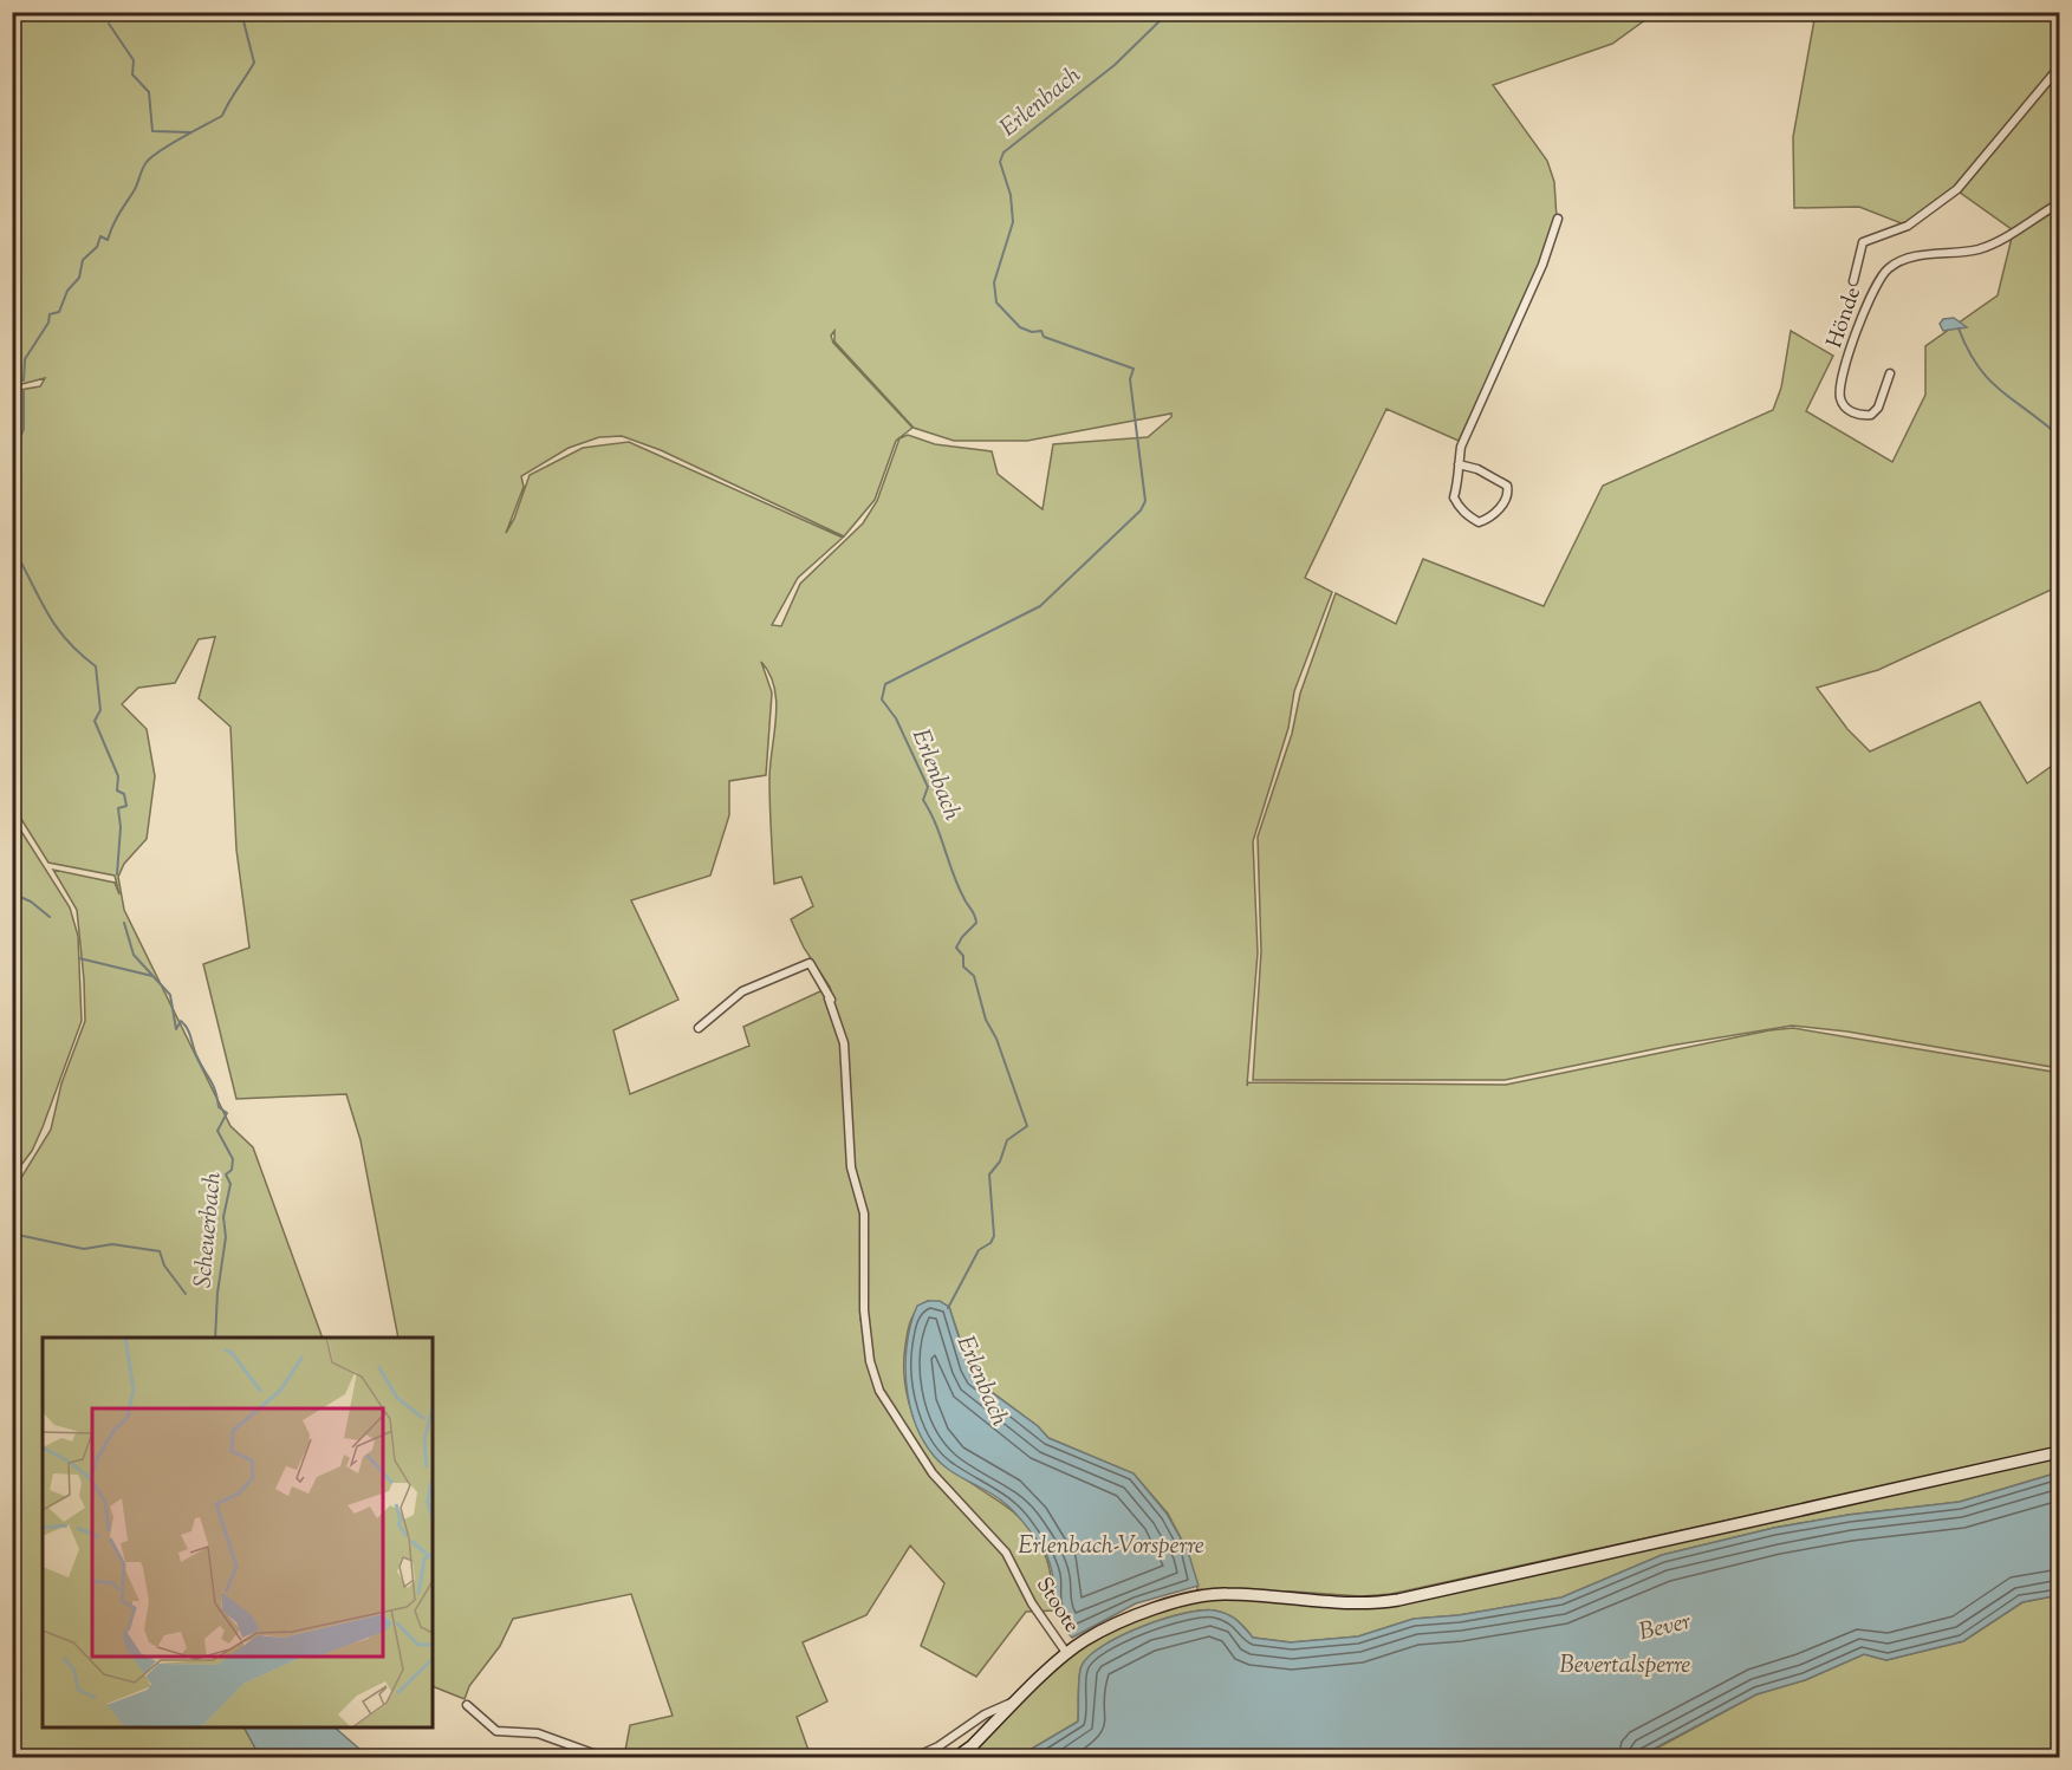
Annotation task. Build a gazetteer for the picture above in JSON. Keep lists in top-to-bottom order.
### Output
{
  "streets": {
    "street": ["Hönde", "Stoote"]
  },
  "water": [
    "Erlenbach",
    "Scheuerbach",
    "Erlenbach-Vorsperre",
    "Bever",
    "Bevertalsperre"
  ]
}
